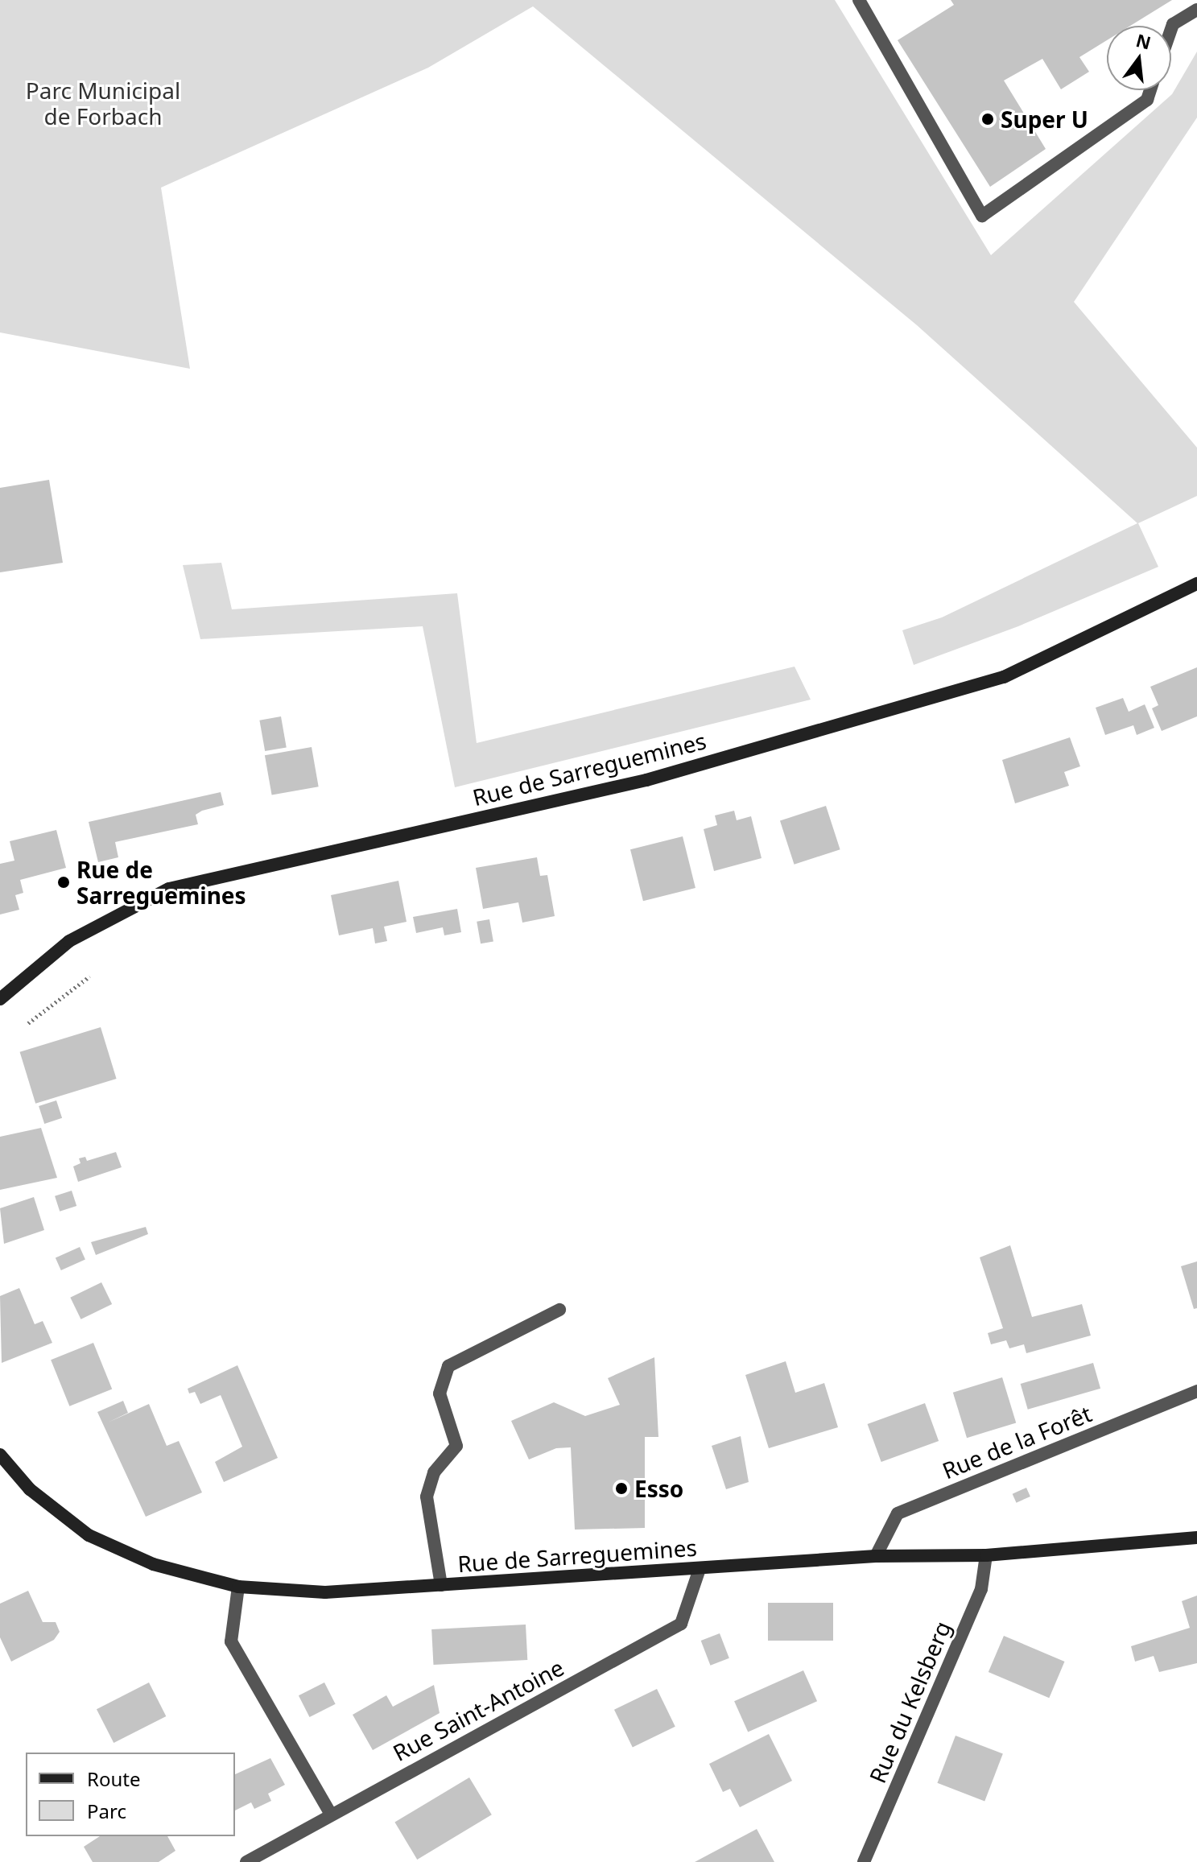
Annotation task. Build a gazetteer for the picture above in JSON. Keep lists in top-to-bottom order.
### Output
{
  "streets": {
    "main road": ["Rue de Sarreguemines"],
    "street": ["Rue de la Forêt", "Rue du Kelsberg", "Rue Saint-Antoine"]
  },
  "crossings": [
    ["Rue de Sarreguemines", "Rue de la Forêt"],
    ["Rue de Sarreguemines", "Rue du Kelsberg"],
    ["Rue de Sarreguemines", "Rue Saint-Antoine"]
  ],
  "parks": ["Parc Municipal de Forbach"],
  "places": ["Super U", "Rue de Sarreguemines", "Esso"],
  "legend": ["Route", "Parc"],
  "north": "top"
}
